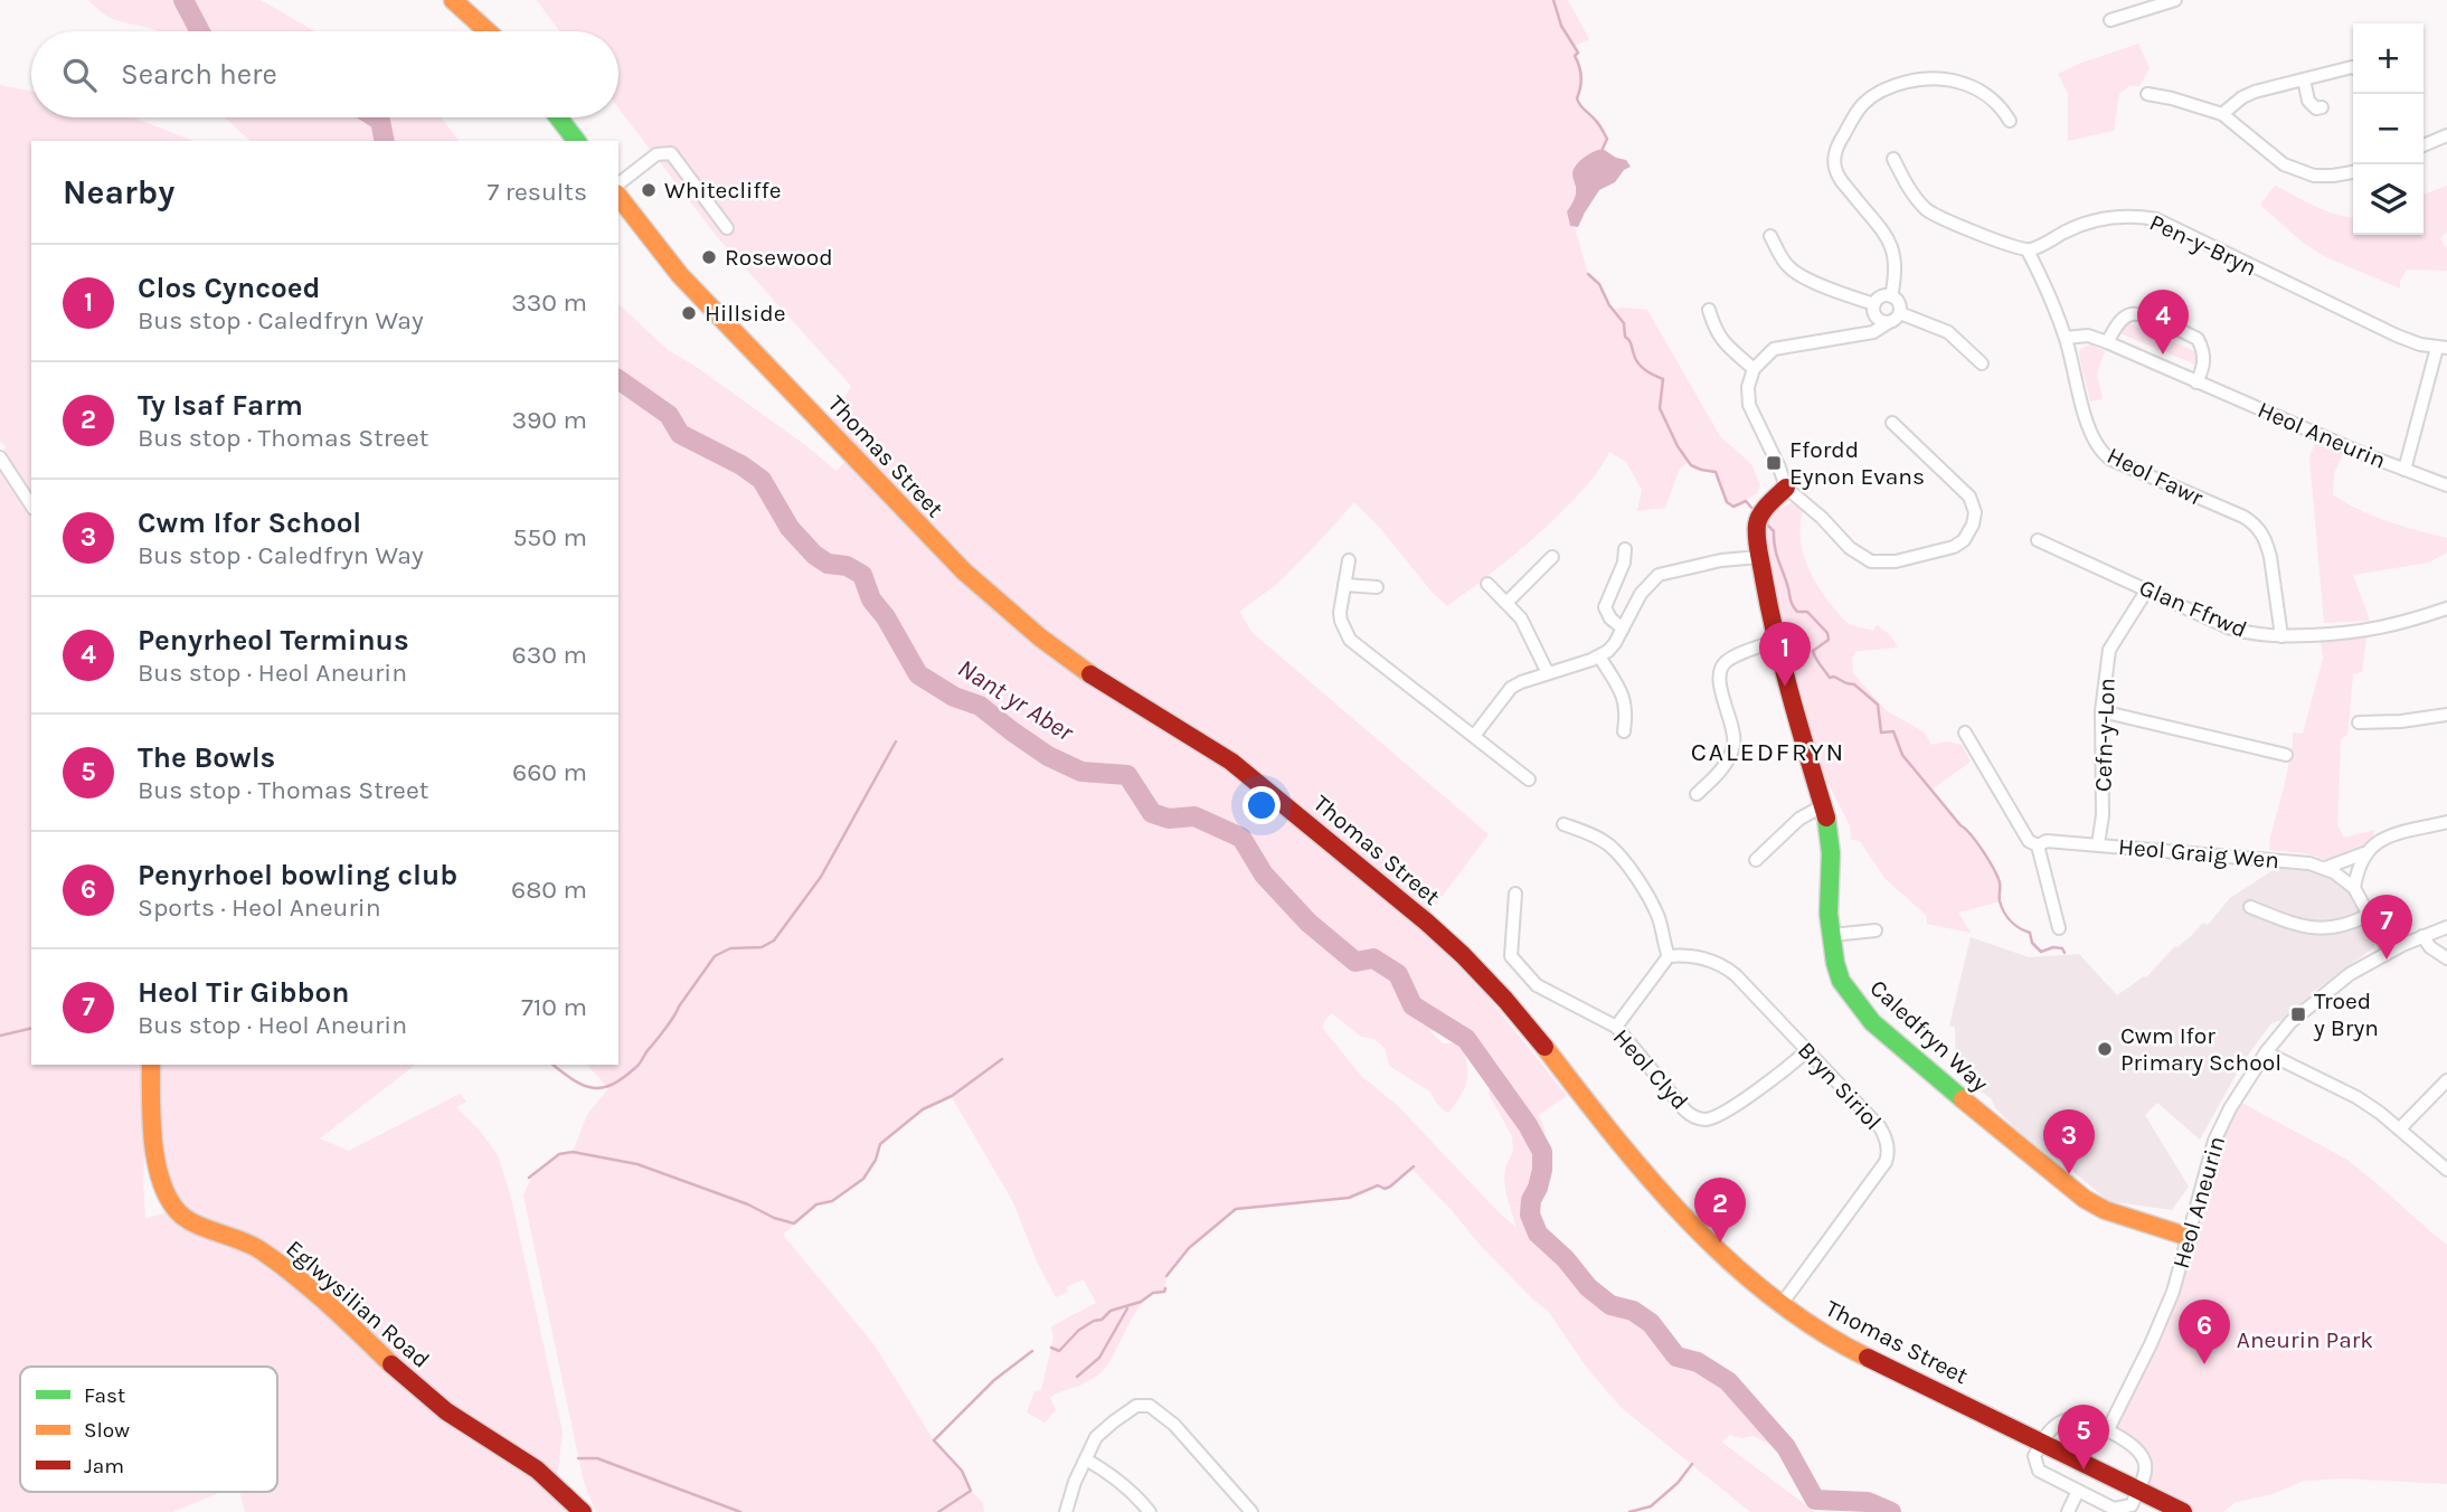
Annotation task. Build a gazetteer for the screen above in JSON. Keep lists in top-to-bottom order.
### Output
{
  "streets": {
    "main road": ["Thomas Street", "Caledfryn Way", "Eglwysilian Road"],
    "street": [
      "Pen-y-Bryn",
      "Heol Aneurin",
      "Heol Fawr",
      "Glan Ffrwd",
      "Cefn-y-Lon",
      "Heol Graig Wen",
      "Heol Clyd",
      "Bryn Siriol"
    ]
  },
  "crossings": [
    ["Pen-y-Bryn", "Heol Fawr"],
    ["Heol Aneurin", "Heol Fawr"],
    ["Heol Aneurin", "Heol Graig Wen"],
    ["Heol Aneurin", "Caledfryn Way"],
    ["Thomas Street", "Bryn Siriol"],
    ["Heol Fawr", "Glan Ffrwd"],
    ["Glan Ffrwd", "Cefn-y-Lon"],
    ["Cefn-y-Lon", "Heol Graig Wen"],
    ["Heol Clyd", "Bryn Siriol"]
  ],
  "districts": ["CALEDFRYN"],
  "water": ["Nant yr Aber"],
  "parks": ["Aneurin Park"],
  "places": {
    "other": [
      "Whitecliffe",
      "Rosewood",
      "Hillside",
      "Cwm Ifor Primary School"
    ],
    "transit": ["Ffordd Eynon Evans", "Troed y Bryn"]
  },
  "legend": ["Fast", "Slow", "Jam"],
  "page": {
    "map_buttons": ["+", "−"],
    "search": "Search here",
    "heading": ["Nearby", "7 results"],
    "list": [
      {
        "mark": "1",
        "name": "Clos Cyncoed",
        "note": "Bus stop · Caledfryn Way",
        "value": "330 m"
      },
      {
        "mark": "2",
        "name": "Ty Isaf Farm",
        "note": "Bus stop · Thomas Street",
        "value": "390 m"
      },
      {
        "mark": "3",
        "name": "Cwm Ifor School",
        "note": "Bus stop · Caledfryn Way",
        "value": "550 m"
      },
      {
        "mark": "4",
        "name": "Penyrheol Terminus",
        "note": "Bus stop · Heol Aneurin",
        "value": "630 m"
      },
      {
        "mark": "5",
        "name": "The Bowls",
        "note": "Bus stop · Thomas Street",
        "value": "660 m"
      },
      {
        "mark": "6",
        "name": "Penyrhoel bowling club",
        "note": "Sports · Heol Aneurin",
        "value": "680 m"
      },
      {
        "mark": "7",
        "name": "Heol Tir Gibbon",
        "note": "Bus stop · Heol Aneurin",
        "value": "710 m"
      }
    ],
    "pins": [
      "4",
      "1",
      "7",
      "3",
      "2",
      "6",
      "5"
    ]
  }
}
